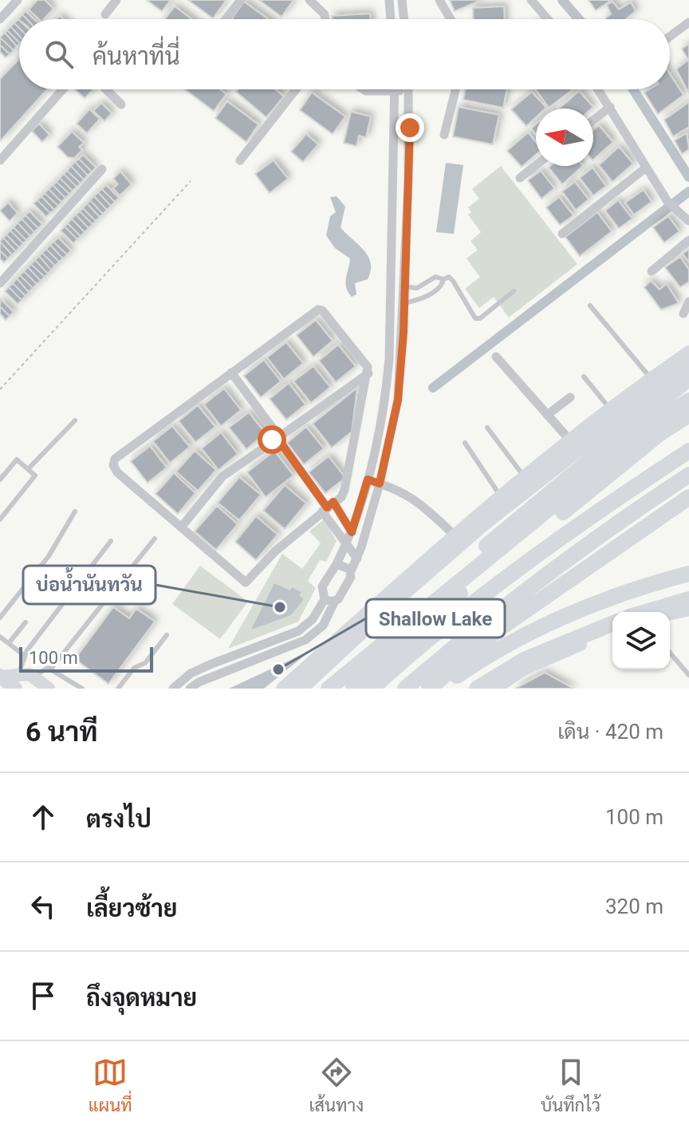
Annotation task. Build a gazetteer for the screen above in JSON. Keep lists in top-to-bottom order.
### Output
{
  "places": ["บ่อน้ำนันทวัน", "Shallow Lake"],
  "scale_bar": "100 m",
  "north": "left",
  "page": {
    "search": "ค้นหาที่นี่",
    "scale": "100 m",
    "heading": ["6 นาที", "เดิน · 420 m"],
    "list": [
      ["ตรงไป", "100 m"],
      ["เลี้ยวซ้าย", "320 m"],
      "ถึงจุดหมาย"
    ],
    "nav": ["แผนที่", "เส้นทาง", "บันทึกไว้"]
  }
}
